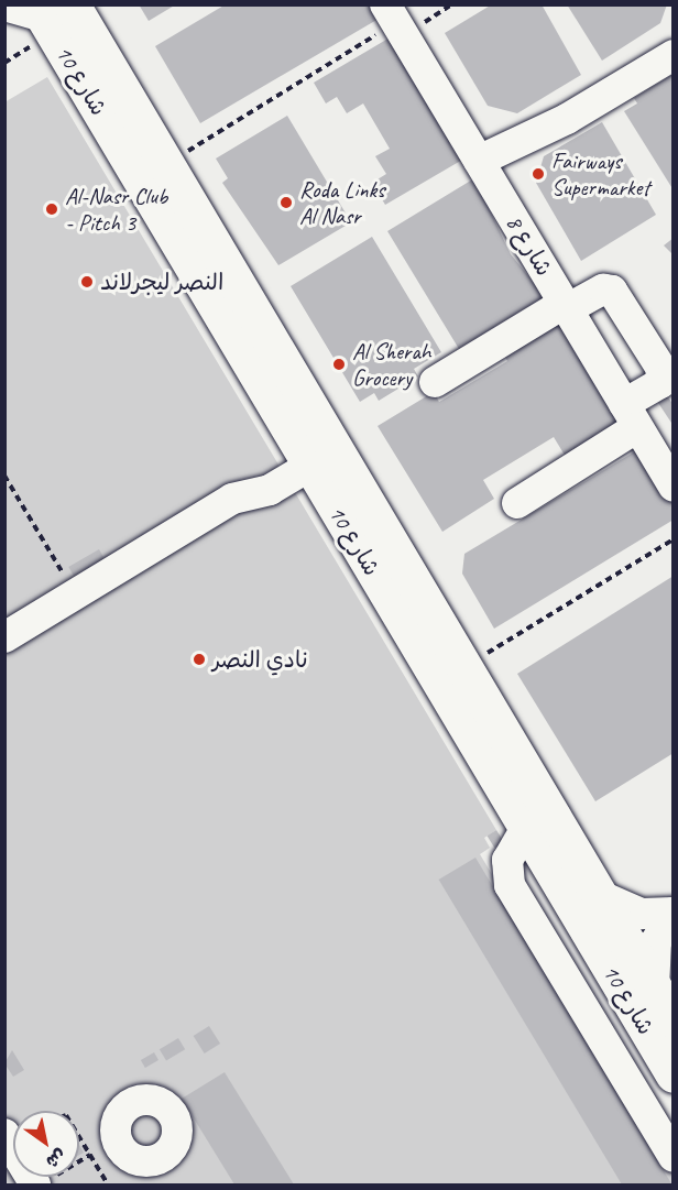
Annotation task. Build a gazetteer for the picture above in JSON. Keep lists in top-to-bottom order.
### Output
{
  "streets": {
    "main road": ["شارع 10"],
    "street": ["شارع 8"]
  },
  "places": [
    "Fairways Supermarket",
    "Roda Links Al Nasr",
    "Al-Nasr Club - Pitch 3",
    "النصر ليجرلاند",
    "Al Sherah Grocery",
    "نادي النصر"
  ],
  "north": "bottom right"
}
